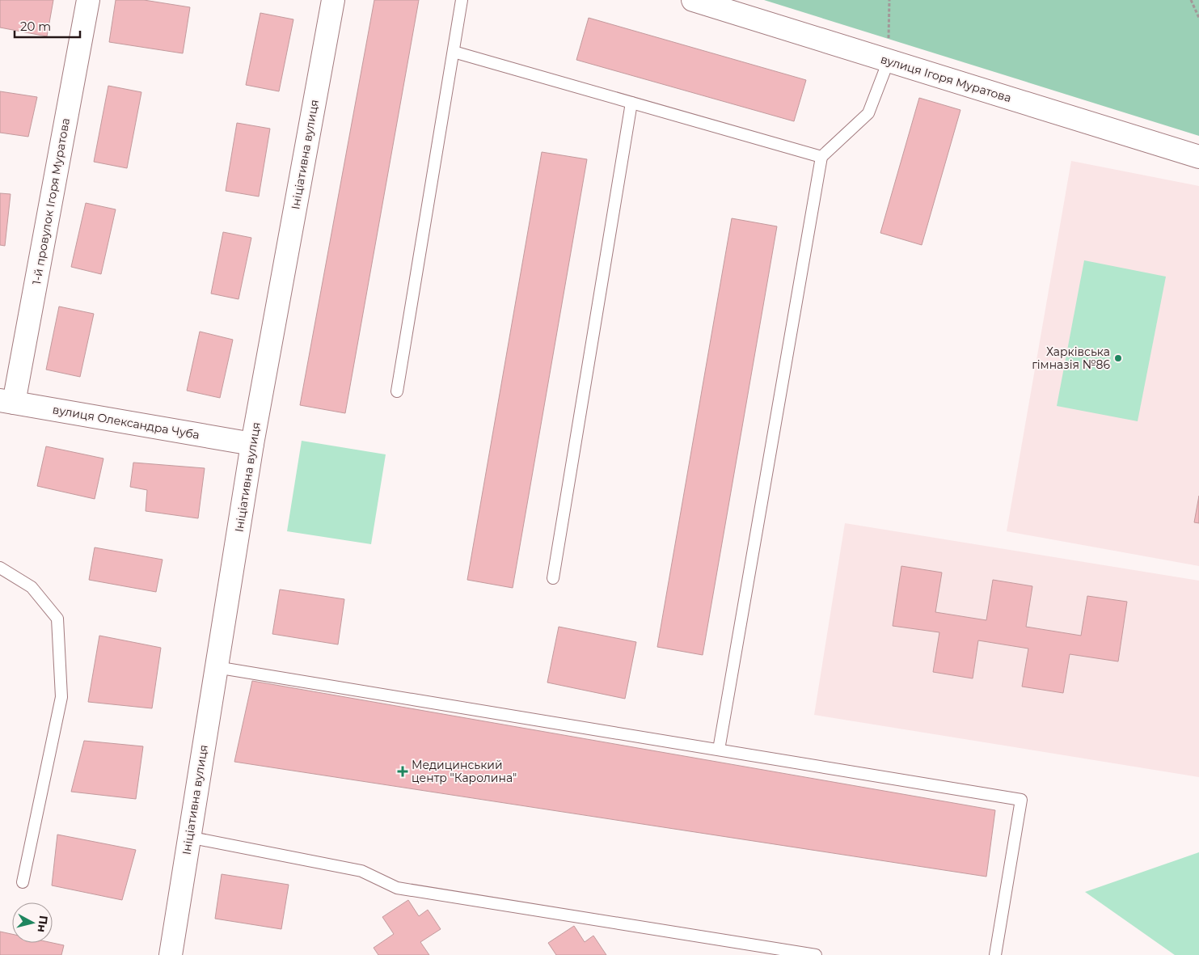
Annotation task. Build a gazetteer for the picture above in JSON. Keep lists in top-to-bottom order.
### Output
{
  "streets": {
    "street": [
      "вулиця Ігоря Муратова",
      "Ініціативна вулиця",
      "1-й провулок Ігоря Муратова",
      "вулиця Олександра Чуба"
    ]
  },
  "crossings": [
    ["Ініціативна вулиця", "вулиця Олександра Чуба"],
    ["1-й провулок Ігоря Муратова", "вулиця Олександра Чуба"]
  ],
  "places": {
    "other": ["Харківська гімназія №86"],
    "health": ["Медицинський центр \"Каролина\""]
  },
  "scale_bar": "20 m",
  "north": "right"
}
